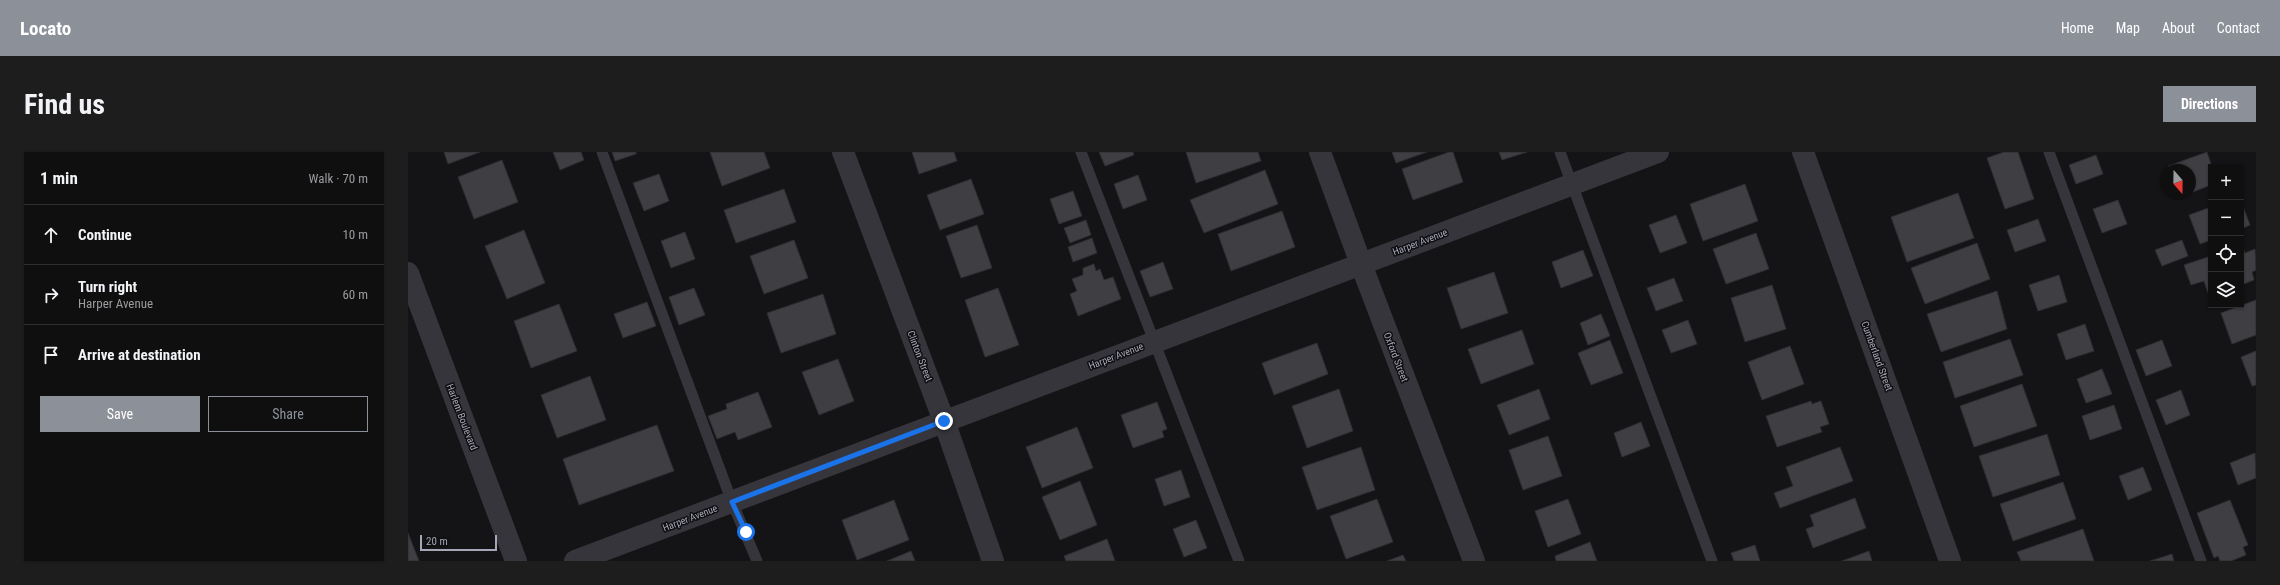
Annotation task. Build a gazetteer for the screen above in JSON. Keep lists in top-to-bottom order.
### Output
{
  "streets": {
    "street": [
      "Harper Avenue",
      "Clinton Street",
      "Cumberland Street",
      "Oxford Street",
      "Harlem Boulevard"
    ]
  },
  "crossings": [
    ["Harper Avenue", "Clinton Street"],
    ["Harper Avenue", "Oxford Street"]
  ],
  "scale_bar": "20 m",
  "north": "bottom",
  "page": {
    "header": "Locato",
    "nav": [
      "Home",
      "Map",
      "About",
      "Contact"
    ],
    "buttons": [
      "Directions",
      ["Save", "Share"]
    ],
    "title": "Find us",
    "heading": ["1 min", "Walk · 70 m"],
    "map_buttons": ["+", "−"],
    "list": [
      ["Continue", "10 m"],
      ["Turn right", "Harper Avenue", "60 m"],
      "Arrive at destination"
    ],
    "scale": "20 m"
  }
}
